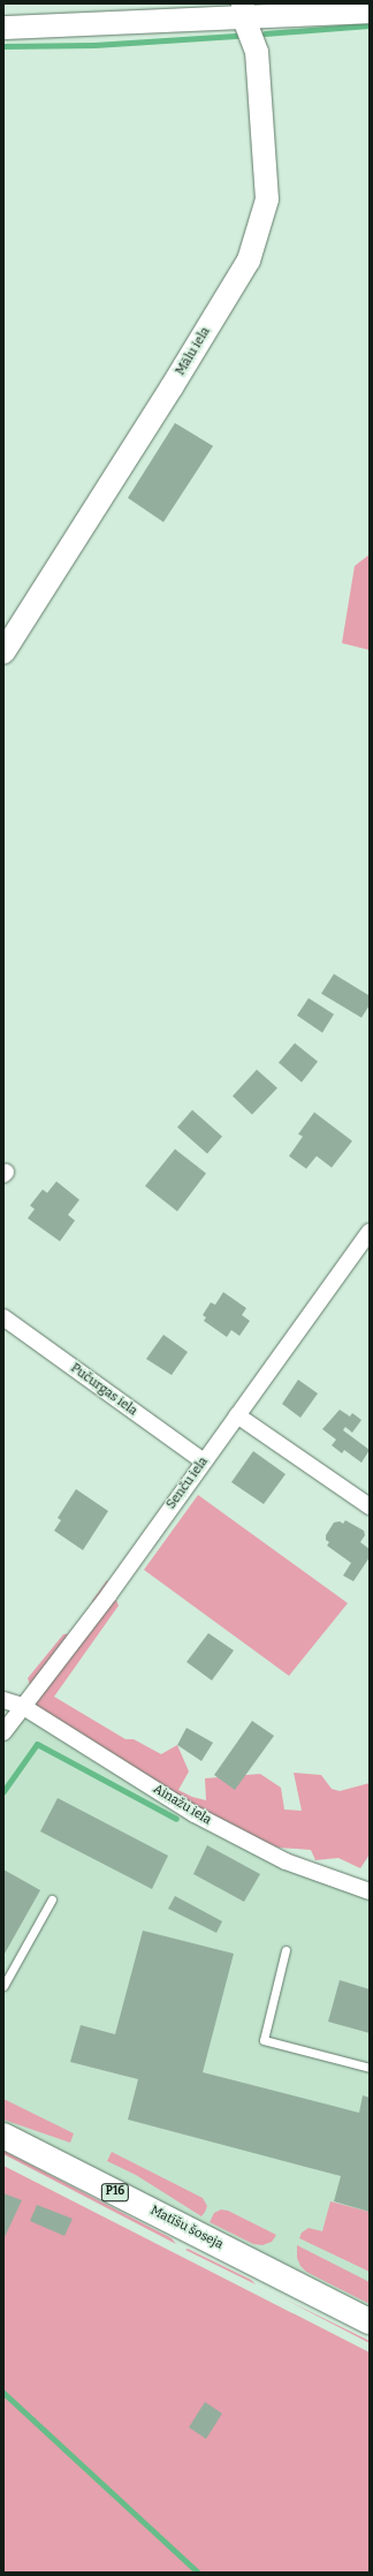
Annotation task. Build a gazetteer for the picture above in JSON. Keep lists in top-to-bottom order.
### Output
{
  "streets": {
    "main road": ["P16", "Matīšu šoseja"],
    "street": [
      "Mālu iela",
      "Pučurgas iela",
      "Senču iela",
      "Ainažu iela"
    ]
  },
  "crossings": [
    ["Pučurgas iela", "Senču iela"],
    ["Senču iela", "Ainažu iela"]
  ]
}
